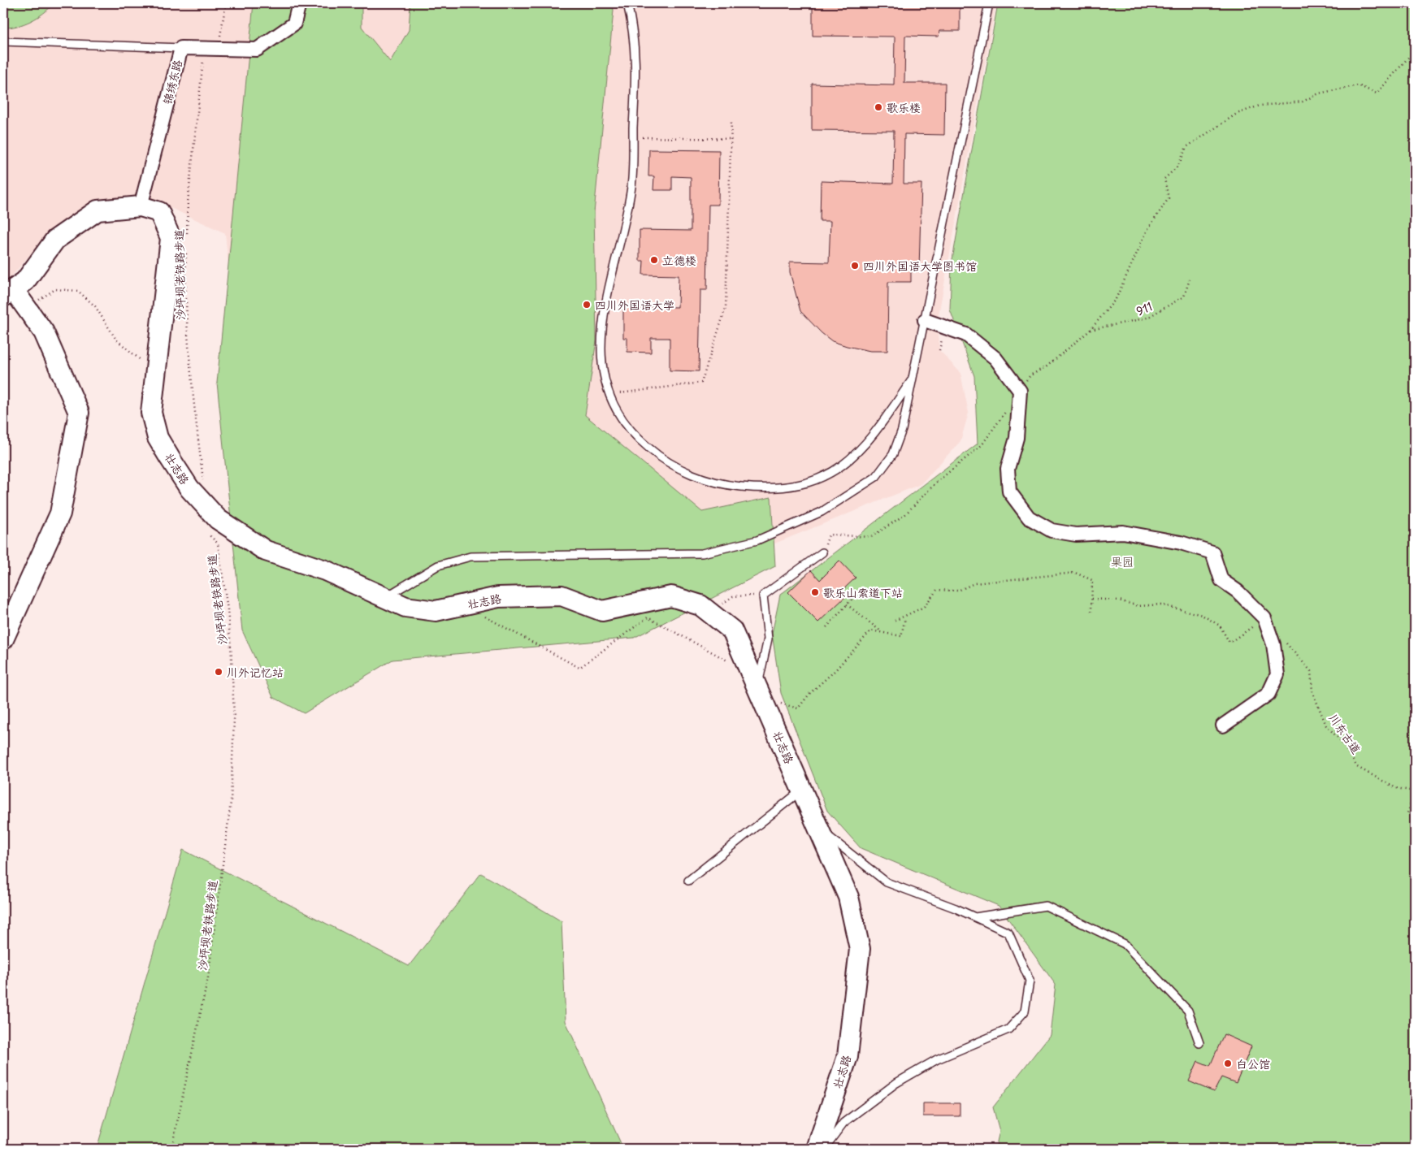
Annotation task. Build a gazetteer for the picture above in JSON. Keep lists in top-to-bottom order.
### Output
{
  "streets": {
    "street": ["锦绣东路", "壮志路"],
    "path": ["沙坪坝老铁路步道", "911", "川东古道"]
  },
  "crossings": [
    ["锦绣东路", "沙坪坝老铁路步道"],
    ["锦绣东路", "壮志路"],
    ["沙坪坝老铁路步道", "壮志路"]
  ],
  "parks": ["果园"],
  "places": [
    "歌乐楼",
    "立德楼",
    "四川外国语大学图书馆",
    "四川外国语大学",
    "歌乐山索道下站",
    "川外记忆站",
    "白公馆"
  ]
}
